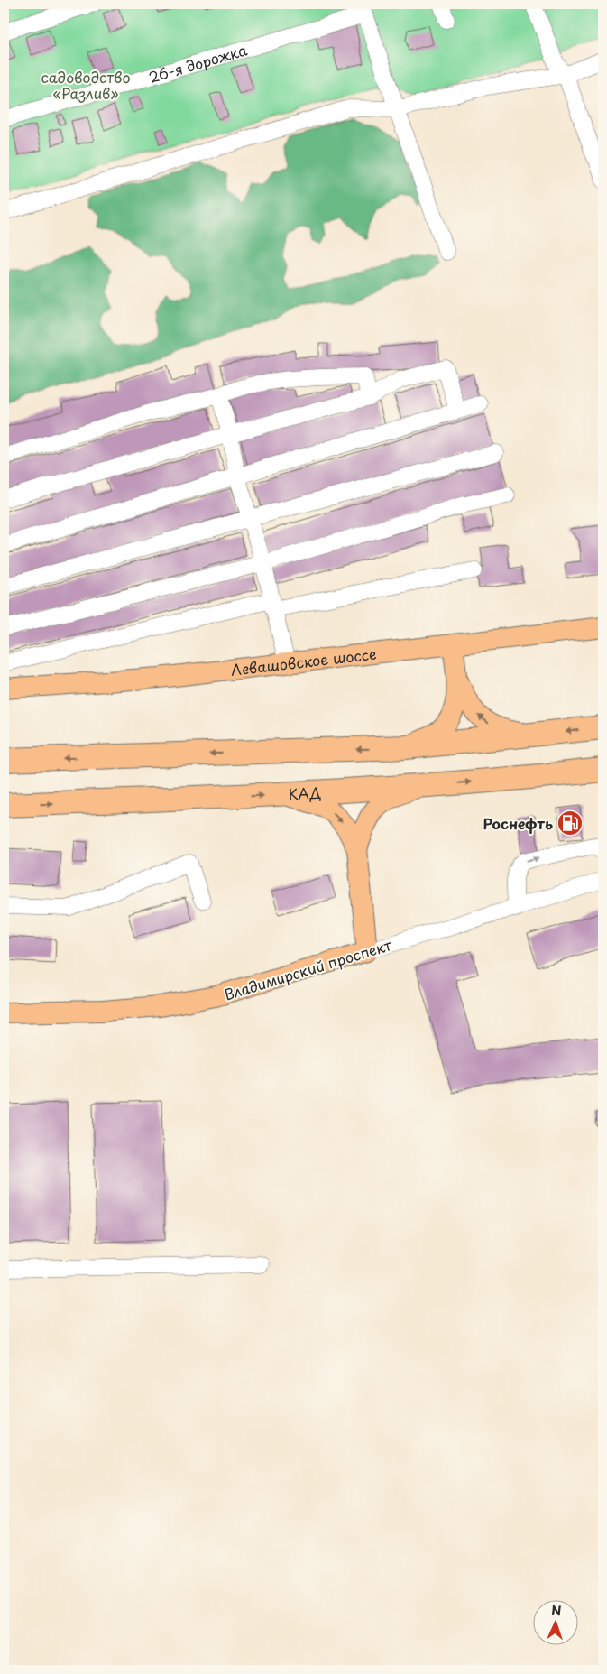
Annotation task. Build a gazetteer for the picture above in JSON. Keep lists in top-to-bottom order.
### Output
{
  "streets": {
    "highway": ["КАД"],
    "main road": ["Левашовское шоссе", "Владимирский проспект"],
    "street": ["26-я дорожка"]
  },
  "parks": ["садоводство «Разлив»"],
  "places": {
    "fuel station": ["Роснефть"]
  },
  "north": "top"
}
